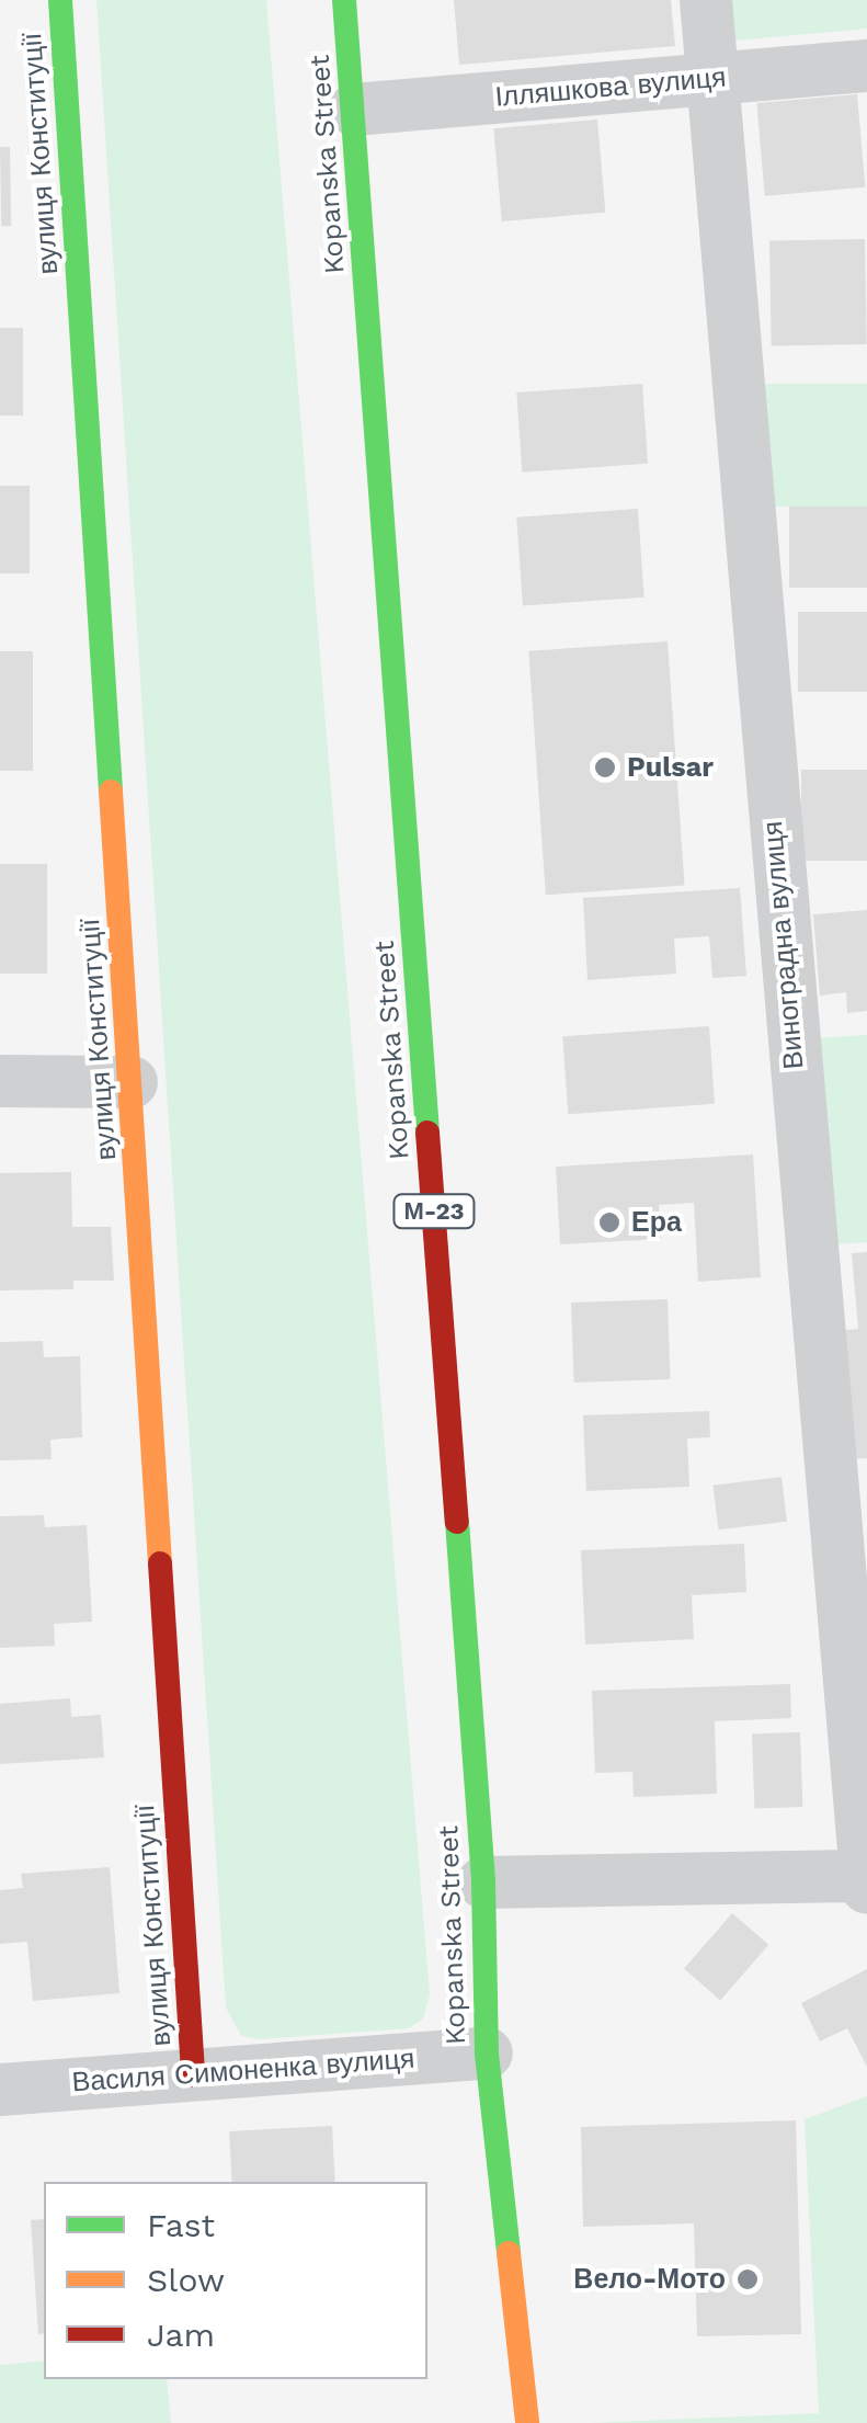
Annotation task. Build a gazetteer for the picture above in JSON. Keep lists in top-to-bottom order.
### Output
{
  "streets": {
    "main road": ["вулиця Конституції", "Kopanska Street", "М-23"],
    "street": ["Ілляшкова вулиця", "Виноградна вулиця", "Василя Симоненка вулиця"]
  },
  "crossings": [
    ["Ілляшкова вулиця", "Kopanska Street"],
    ["Ілляшкова вулиця", "Виноградна вулиця"],
    ["вулиця Конституції", "Василя Симоненка вулиця"],
    ["Kopanska Street", "Василя Симоненка вулиця"]
  ],
  "places": ["Pulsar", "Ера", "Вело-Мото"],
  "legend": ["Fast", "Slow", "Jam"]
}
